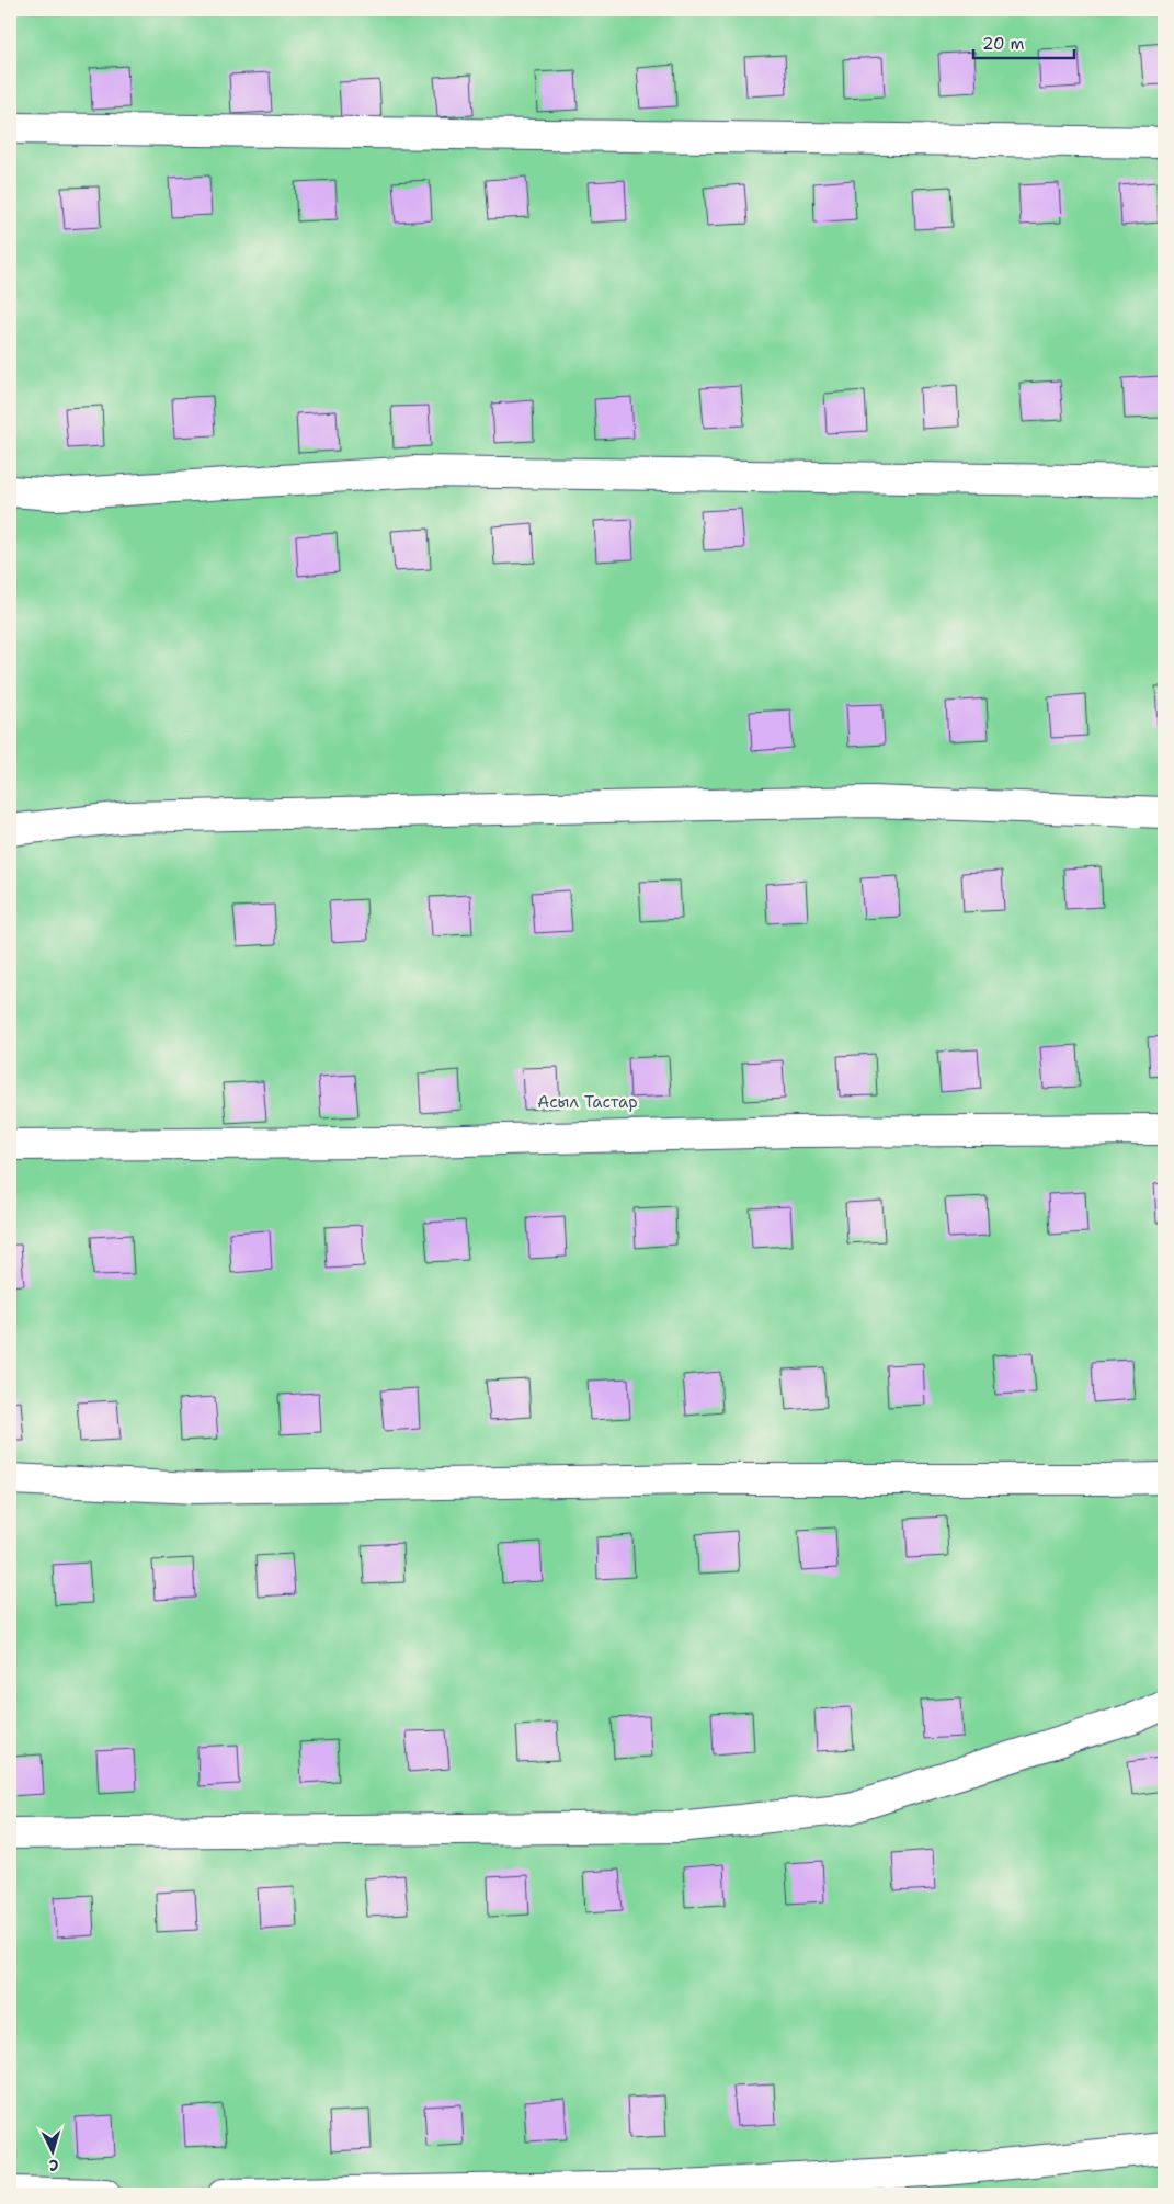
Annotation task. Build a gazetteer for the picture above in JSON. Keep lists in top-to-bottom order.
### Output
{
  "parks": ["Асыл Тастар"],
  "scale_bar": "20 m",
  "north": "bottom"
}
